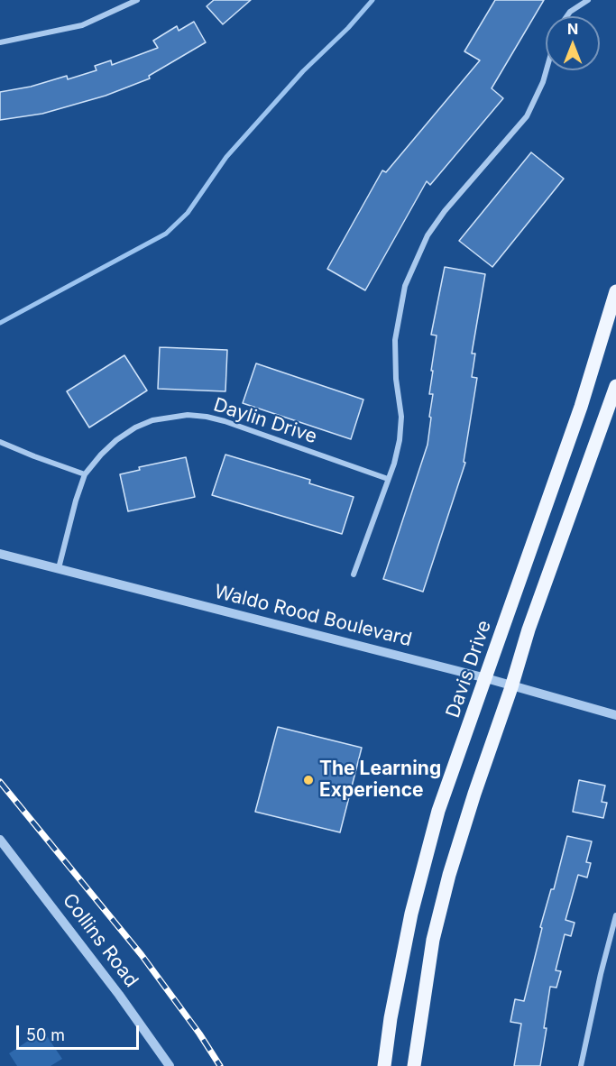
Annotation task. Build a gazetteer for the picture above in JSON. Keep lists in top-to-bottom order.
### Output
{
  "streets": {
    "main road": ["Davis Drive"],
    "street": ["Daylin Drive", "Waldo Rood Boulevard", "Collins Road"]
  },
  "crossings": [
    ["Daylin Drive", "Waldo Rood Boulevard"],
    ["Waldo Rood Boulevard", "Davis Drive"]
  ],
  "places": ["The Learning Experience"],
  "scale_bar": "50 m",
  "north": "top"
}
